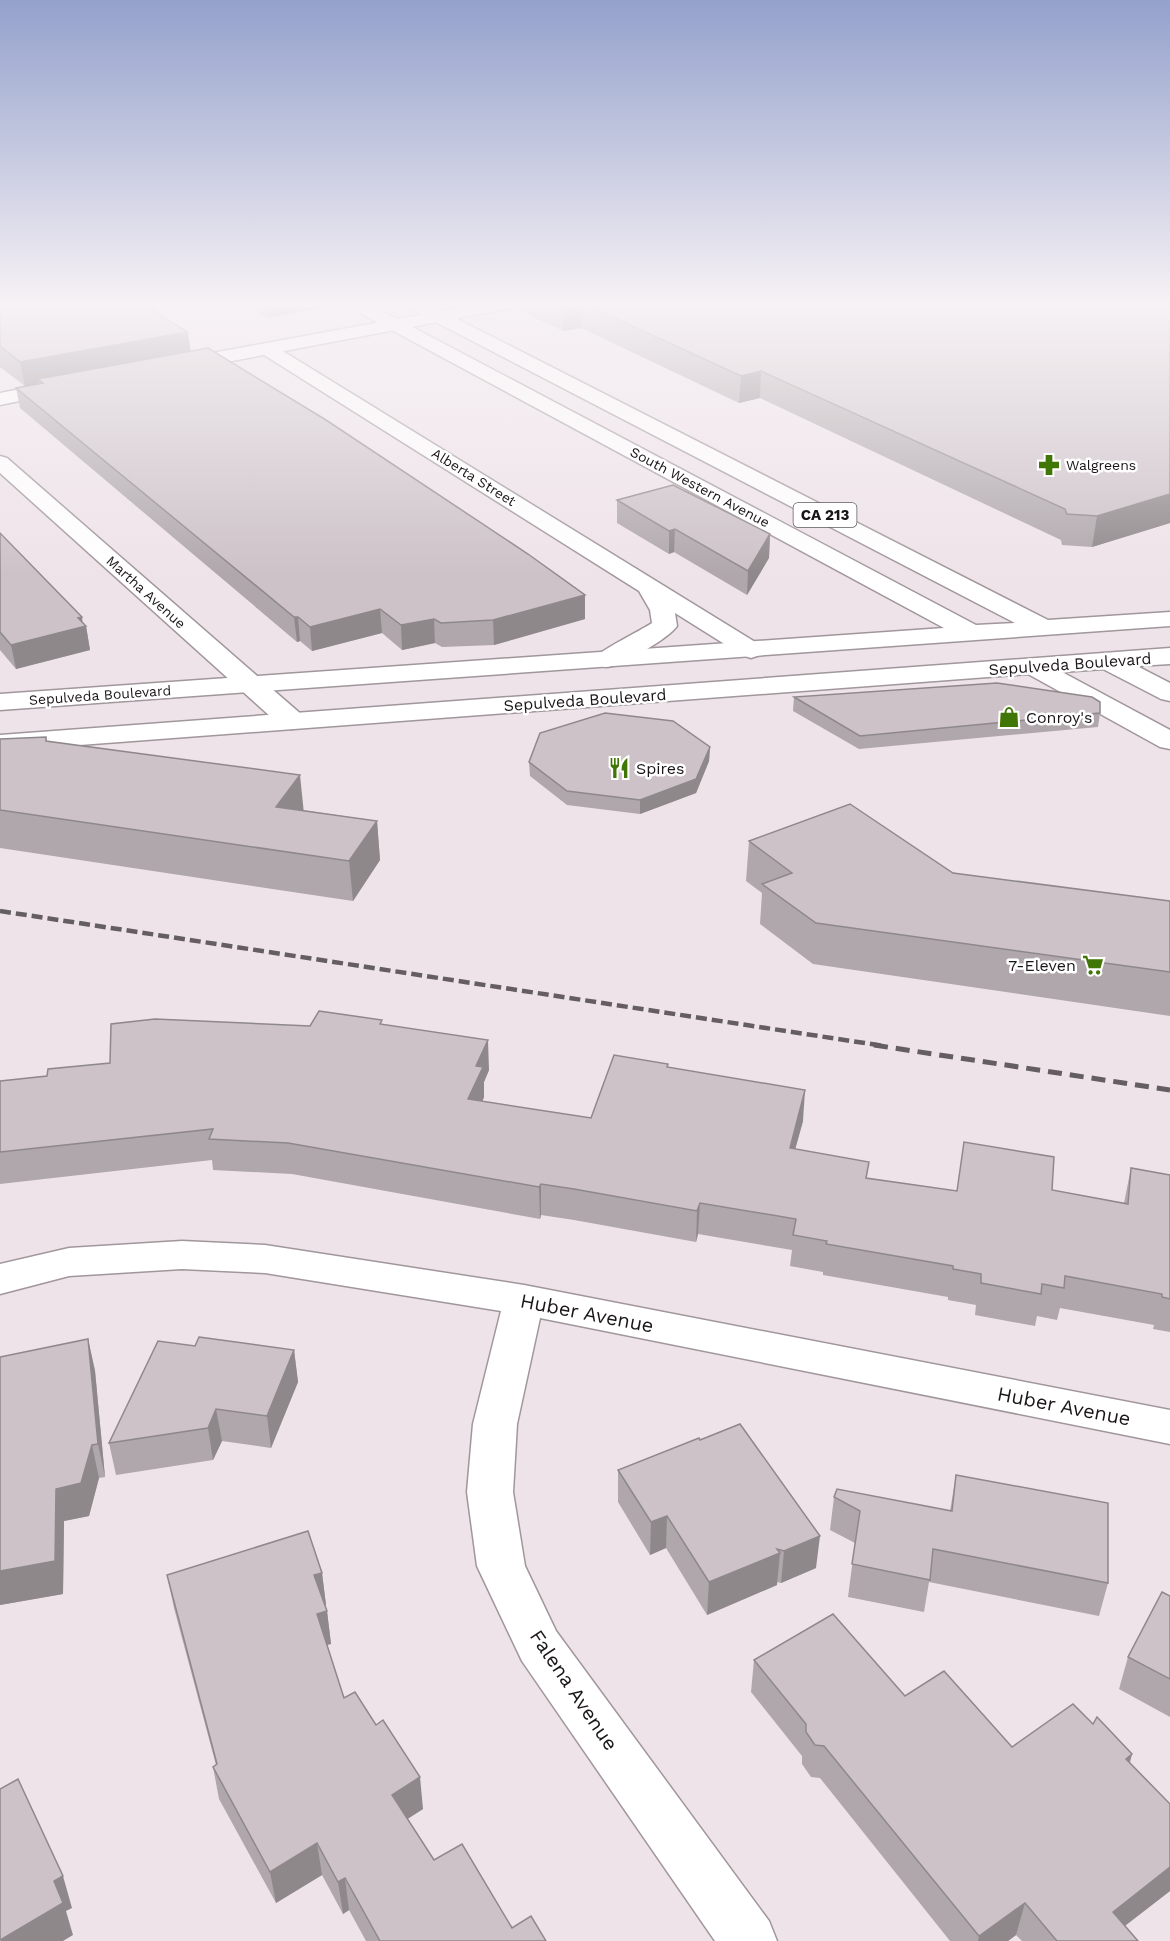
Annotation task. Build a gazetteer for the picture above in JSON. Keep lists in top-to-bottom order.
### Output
{
  "streets": {
    "main road": [
      "Alberta Street",
      "South Western Avenue",
      "CA 213",
      "Martha Avenue",
      "Sepulveda Boulevard",
      "Huber Avenue",
      "Falena Avenue"
    ]
  },
  "crossings": [
    ["Alberta Street", "Sepulveda Boulevard"],
    ["South Western Avenue", "Sepulveda Boulevard"],
    ["Martha Avenue", "Sepulveda Boulevard"],
    ["Huber Avenue", "Falena Avenue"]
  ],
  "places": {
    "pharmacy": ["Walgreens"],
    "shop": ["Conroy's"],
    "restaurant": ["Spires"],
    "supermarket": ["7-Eleven"]
  }
}
